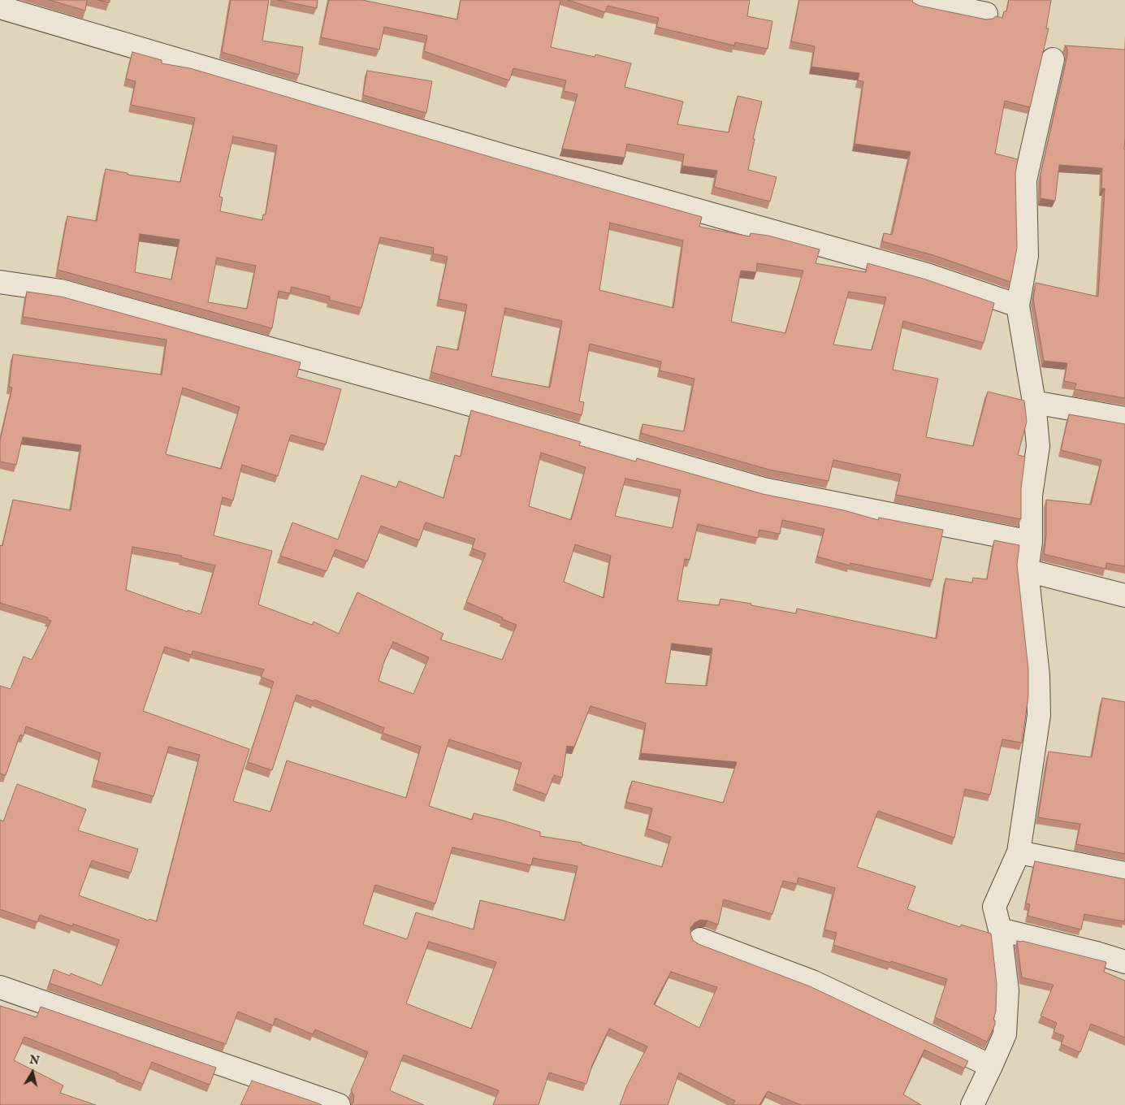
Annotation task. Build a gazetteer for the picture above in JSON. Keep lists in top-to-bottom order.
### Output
{
  "north": "top"
}
